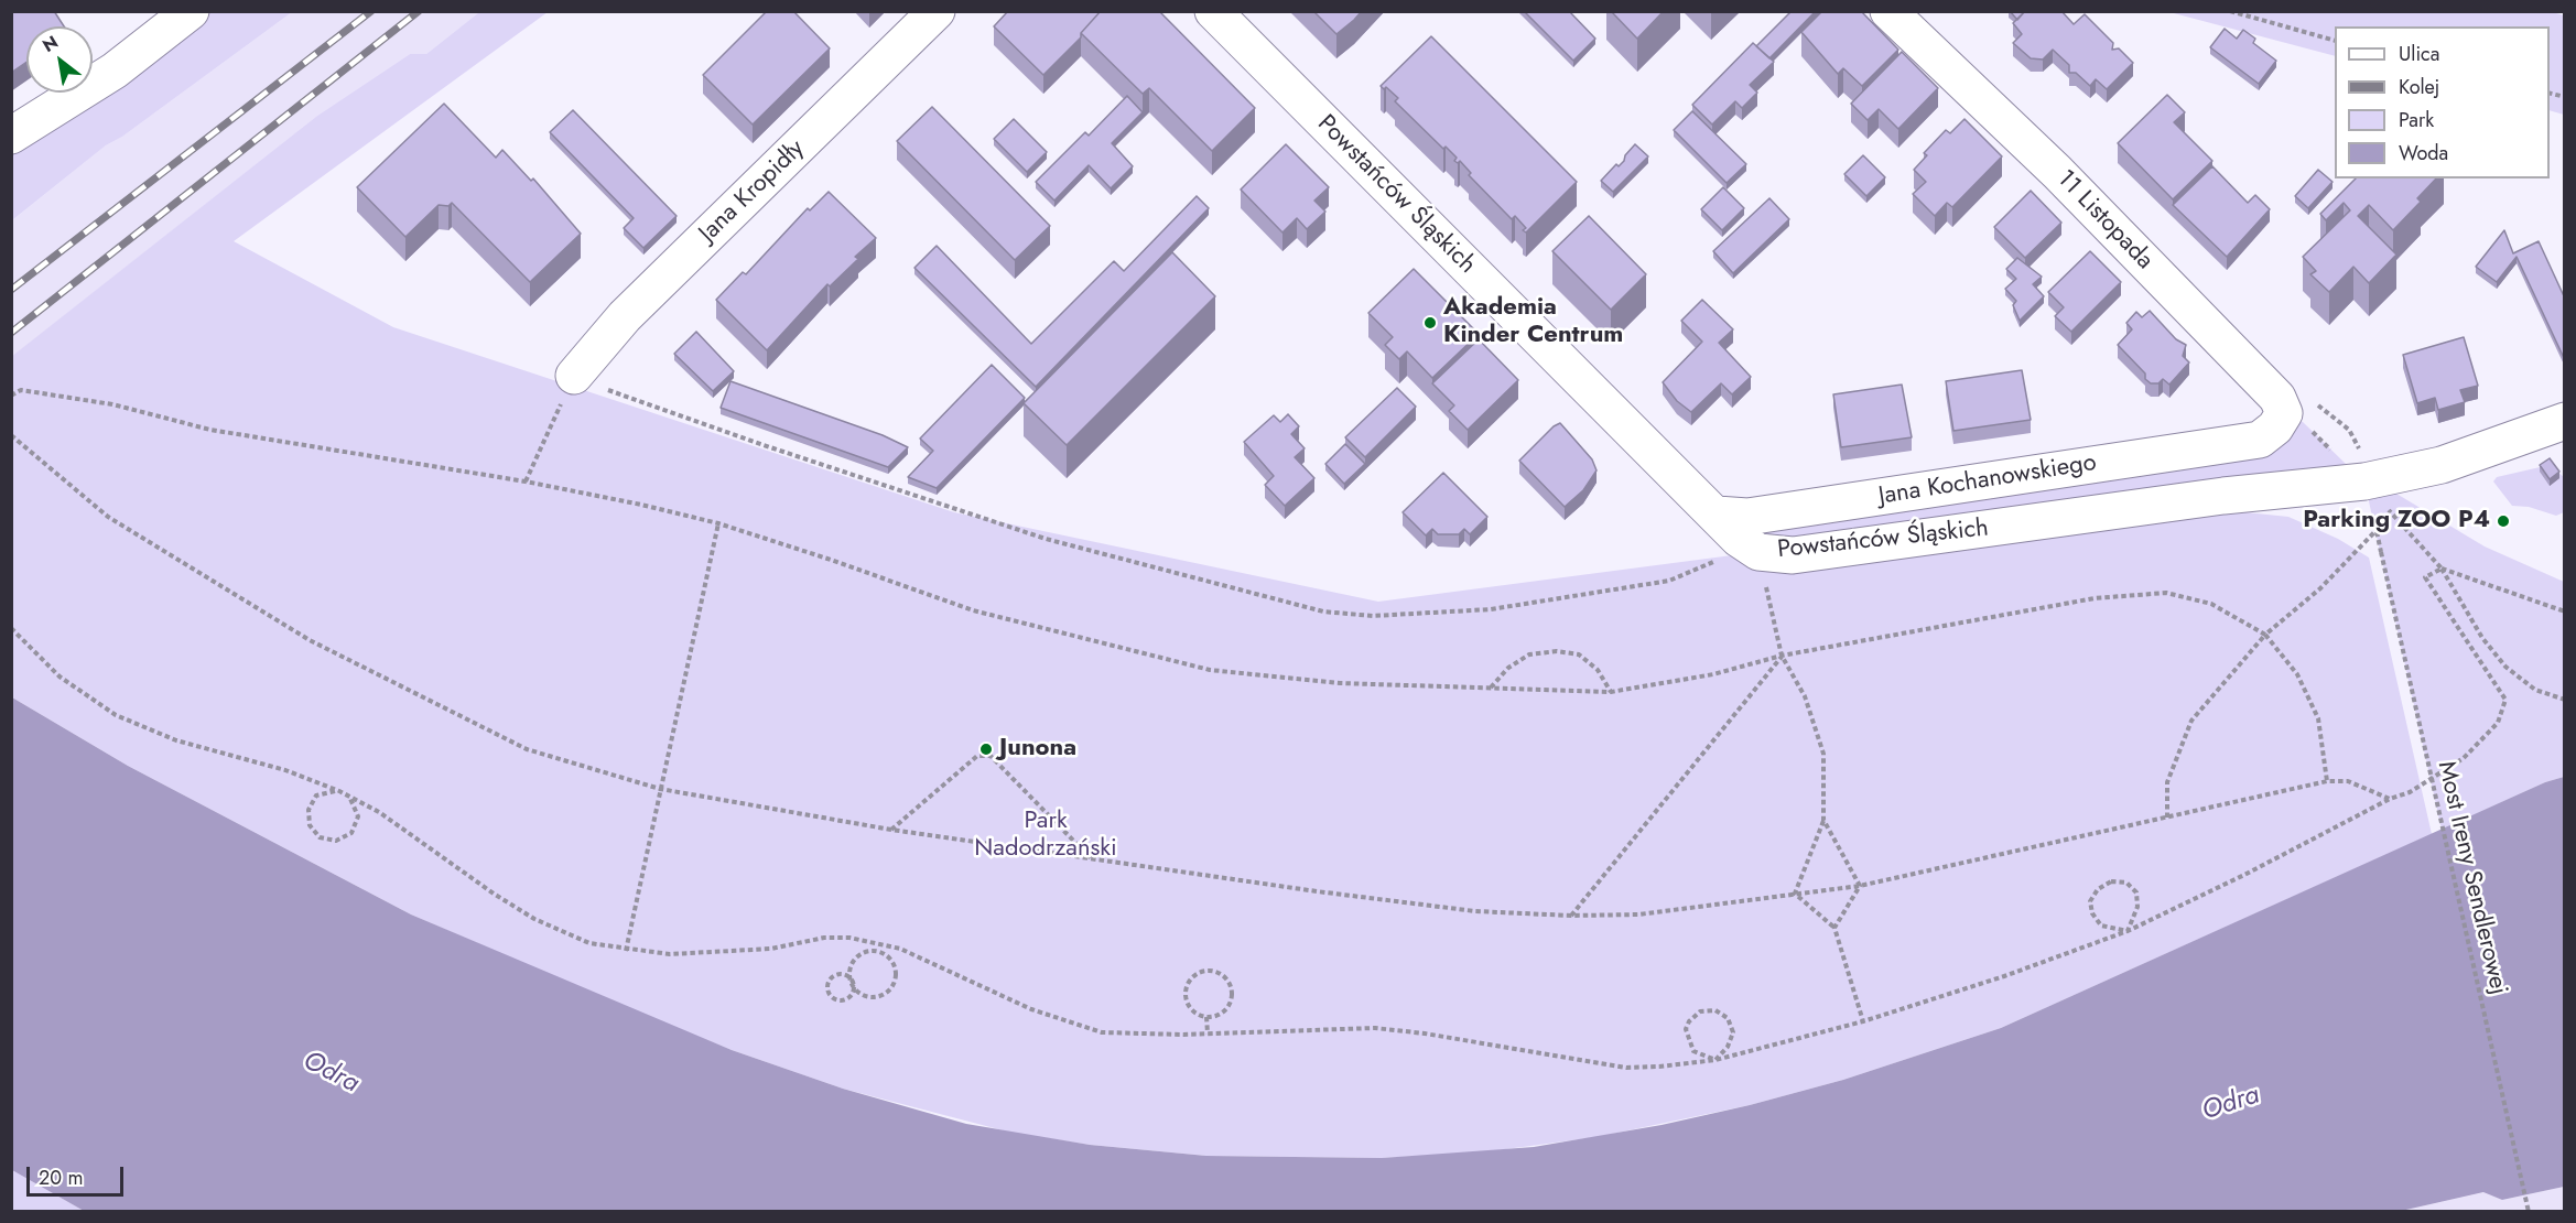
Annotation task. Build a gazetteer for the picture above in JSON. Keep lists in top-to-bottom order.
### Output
{
  "streets": {
    "street": [
      "Jana Kropidły",
      "Powstańców Śląskich",
      "11 Listopada",
      "Jana Kochanowskiego"
    ],
    "path": ["Most Ireny Sendlerowej"]
  },
  "crossings": [
    ["Powstańców Śląskich", "Jana Kochanowskiego"],
    ["11 Listopada", "Jana Kochanowskiego"]
  ],
  "water": ["Odra"],
  "parks": ["Park Nadodrzański"],
  "places": ["Akademia Kinder Centrum", "Parking ZOO P4", "Junona"],
  "legend": [
    "Ulica",
    "Kolej",
    "Park",
    "Woda"
  ],
  "scale_bar": "20 m",
  "north": "top left"
}
